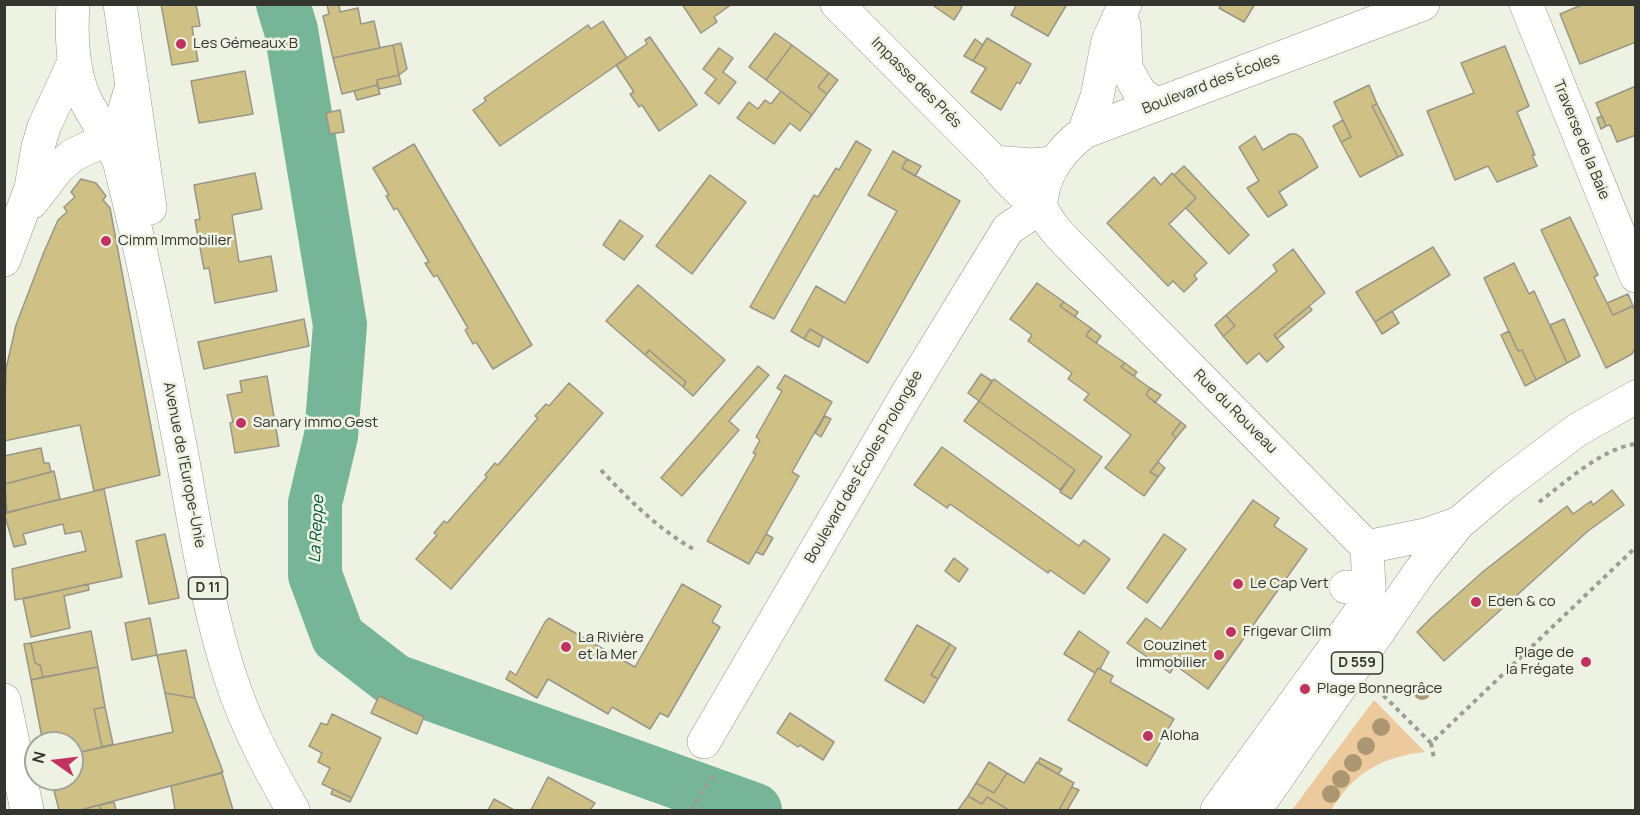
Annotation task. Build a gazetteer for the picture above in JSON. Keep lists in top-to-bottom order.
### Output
{
  "streets": {
    "main road": [
      "Impasse des Prés",
      "Boulevard des Écoles",
      "Traverse de la Baie",
      "Rue du Rouveau",
      "Avenue de l'Europe-Unie",
      "Boulevard des Écoles Prolongée",
      "D 11",
      "D 559"
    ]
  },
  "crossings": [
    ["Impasse des Prés", "Boulevard des Écoles"],
    ["Impasse des Prés", "Rue du Rouveau"],
    ["Impasse des Prés", "Boulevard des Écoles Prolongée"],
    ["Boulevard des Écoles", "Rue du Rouveau"],
    ["Boulevard des Écoles", "Boulevard des Écoles Prolongée"],
    ["Rue du Rouveau", "Boulevard des Écoles Prolongée"]
  ],
  "water": ["La Reppe"],
  "places": [
    "Les Gémeaux B",
    "Cimm Immobilier",
    "Sanary immo Gest",
    "Le Cap Vert",
    "Eden & co",
    "Frigevar Clim",
    "La Rivière et la Mer",
    "Couzinet Immobilier",
    "Plage de la Frégate",
    "Plage Bonnegrâce",
    "Aloha"
  ],
  "north": "left"
}
